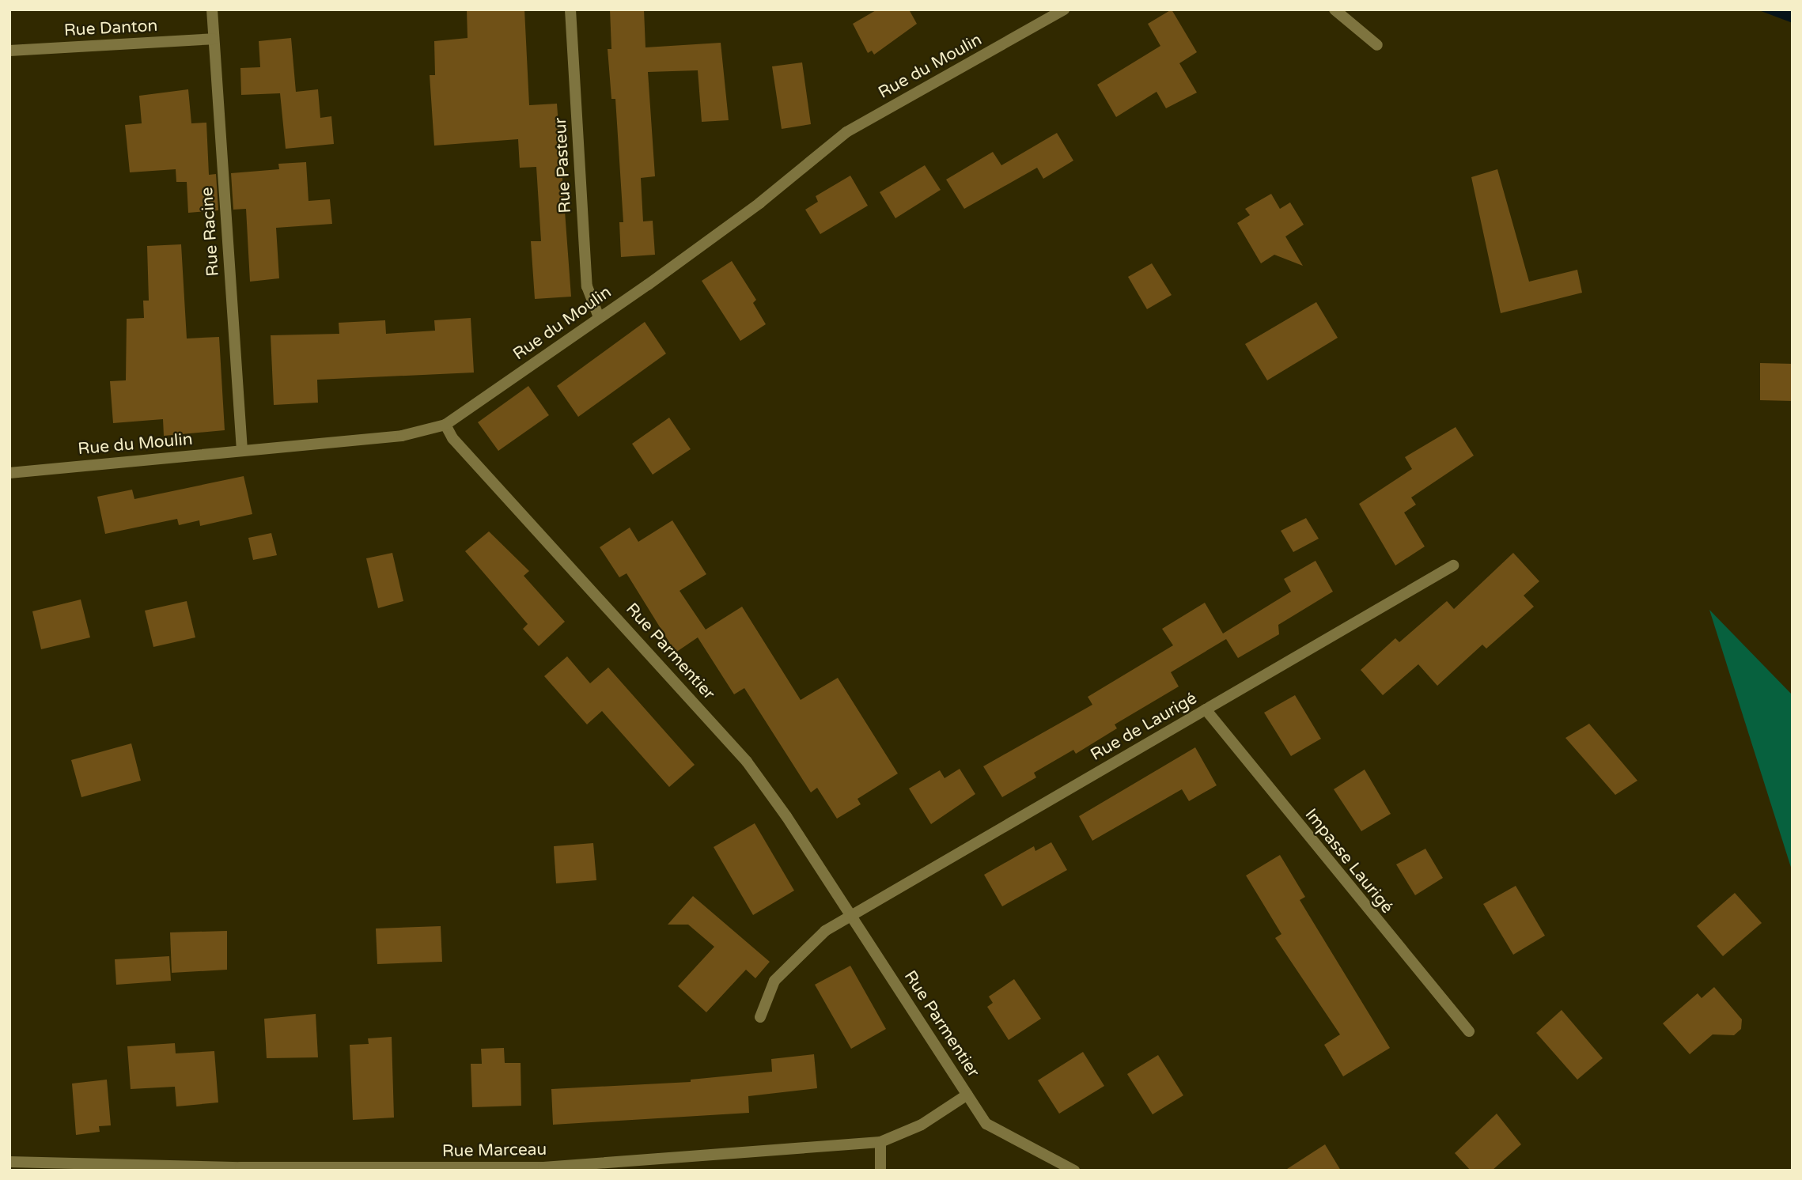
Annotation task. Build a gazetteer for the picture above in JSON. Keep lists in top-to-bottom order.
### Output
{
  "streets": {
    "street": [
      "Rue Danton",
      "Rue du Moulin",
      "Rue Pasteur",
      "Rue Racine",
      "Rue Parmentier",
      "Rue de Laurigé",
      "Impasse Laurigé",
      "Rue Marceau"
    ]
  },
  "crossings": [
    ["Rue Danton", "Rue Racine"],
    ["Rue du Moulin", "Rue Pasteur"],
    ["Rue du Moulin", "Rue Racine"],
    ["Rue du Moulin", "Rue Parmentier"],
    ["Rue Parmentier", "Rue de Laurigé"],
    ["Rue Parmentier", "Rue Marceau"],
    ["Rue de Laurigé", "Impasse Laurigé"]
  ]
}
